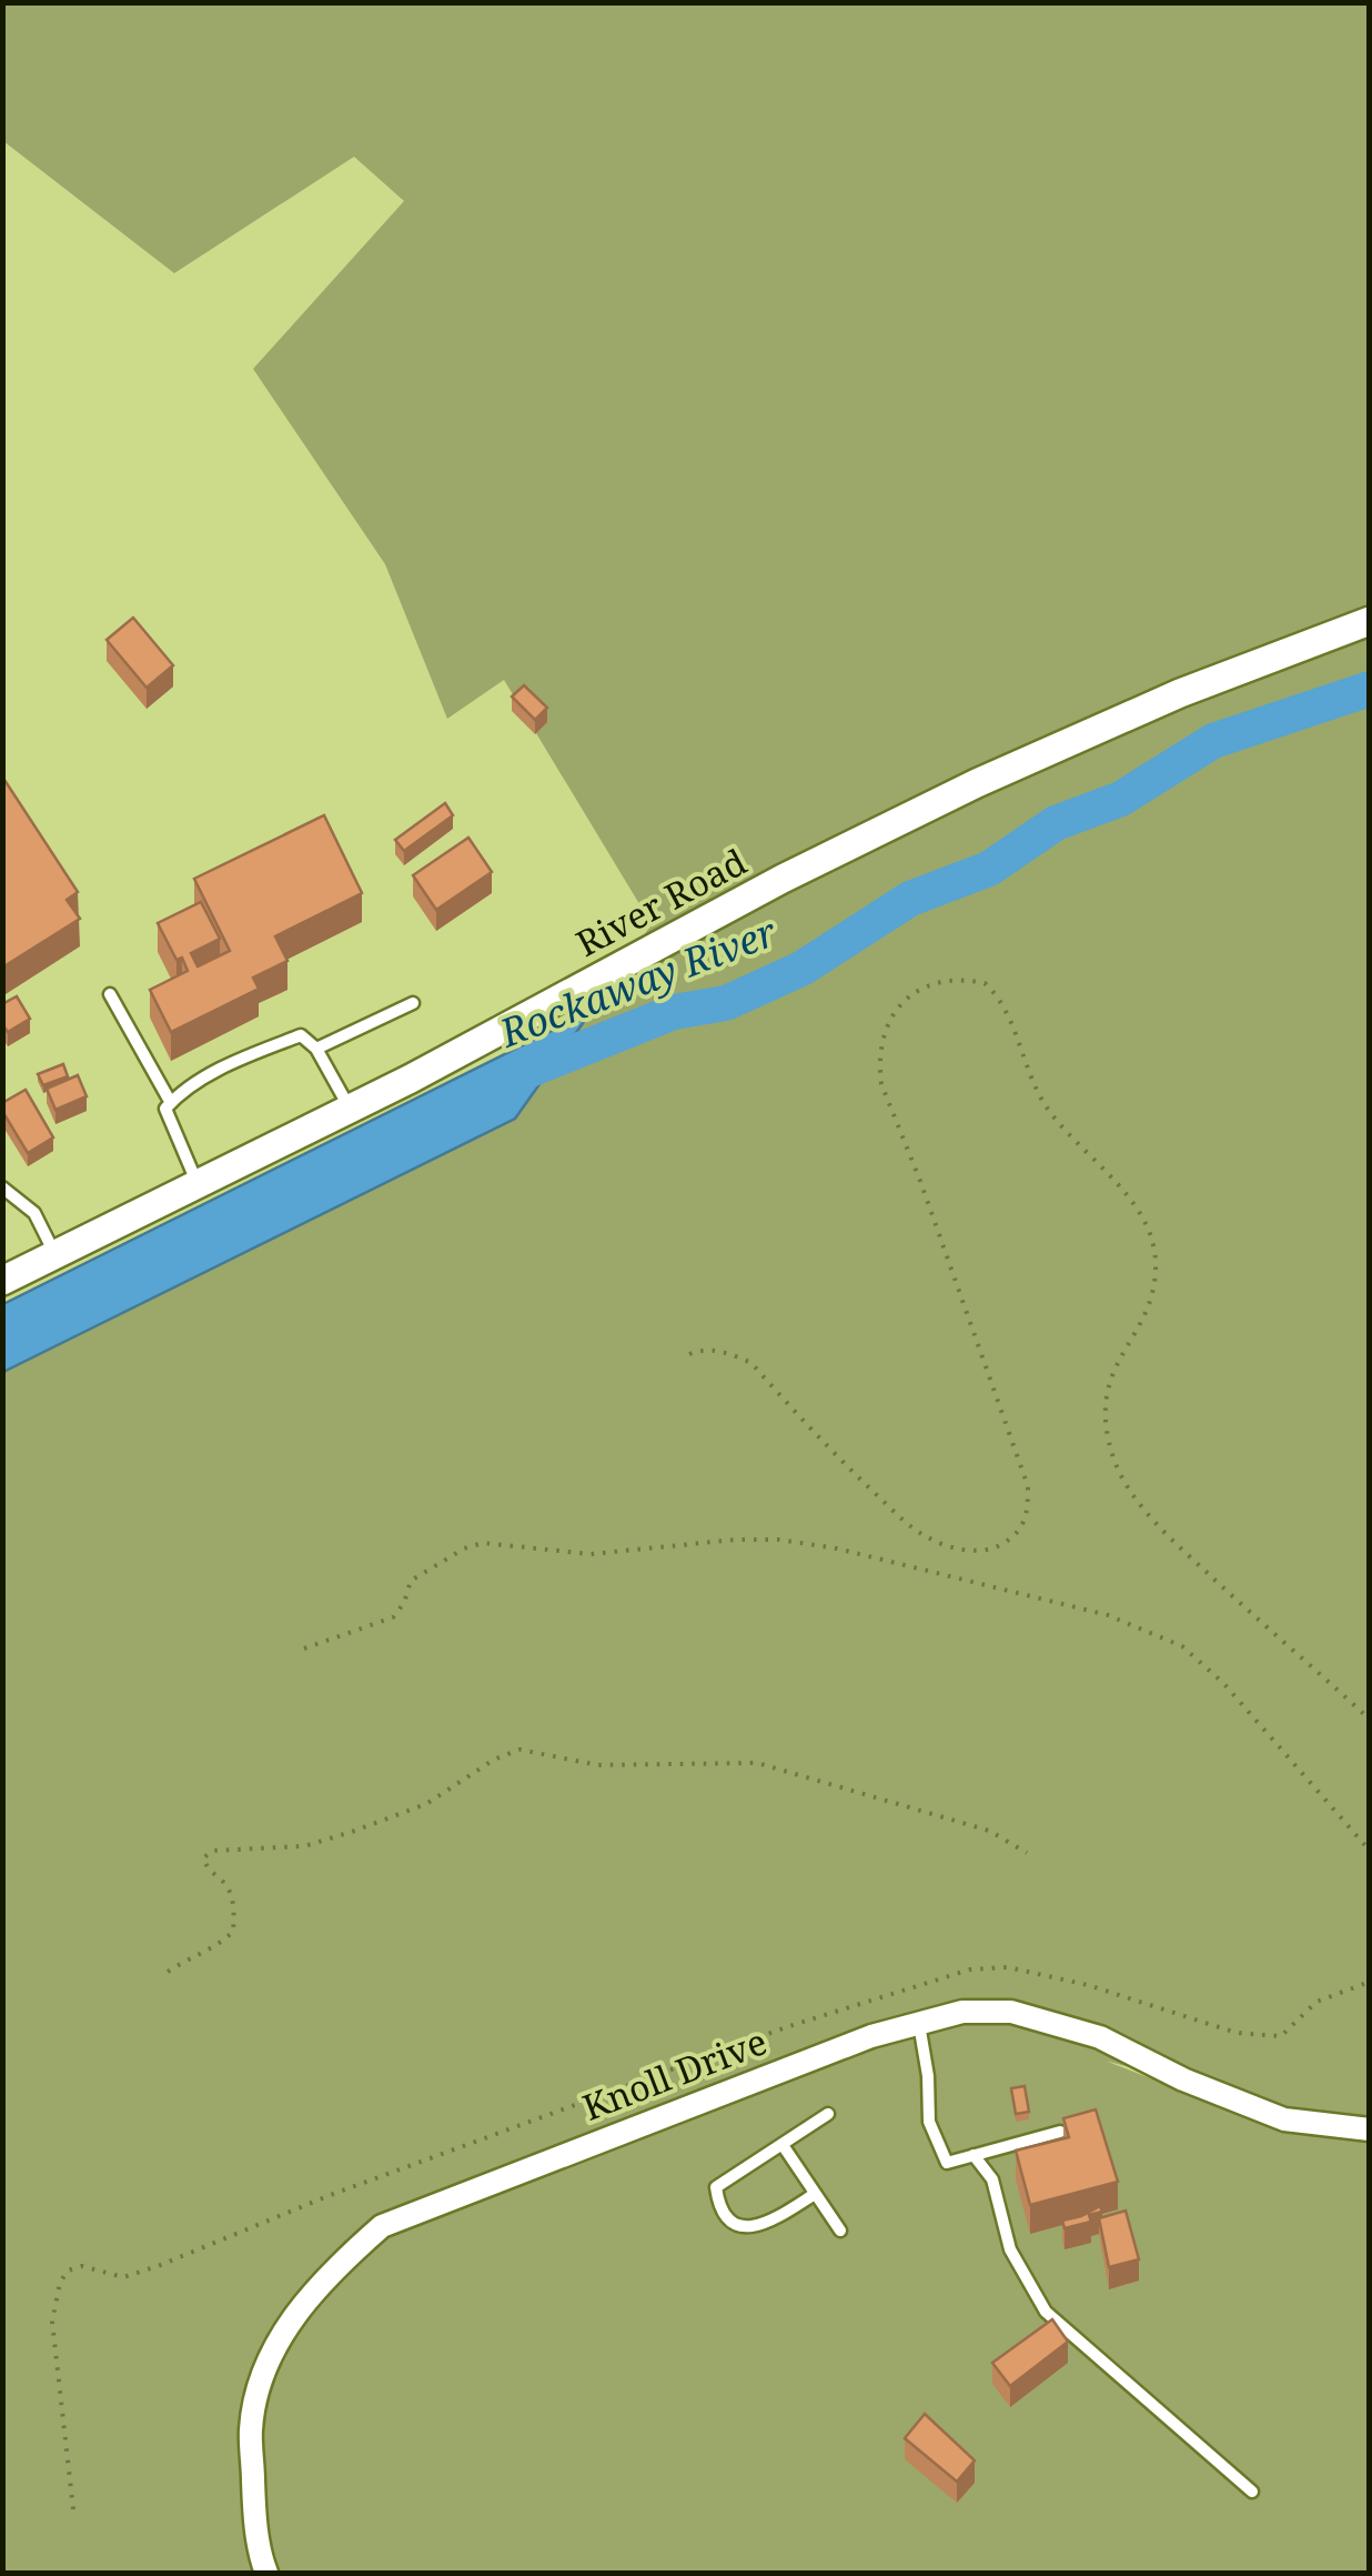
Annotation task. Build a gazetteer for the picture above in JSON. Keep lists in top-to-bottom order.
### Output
{
  "streets": {
    "street": ["River Road", "Knoll Drive"]
  },
  "water": ["Rockaway River"]
}
